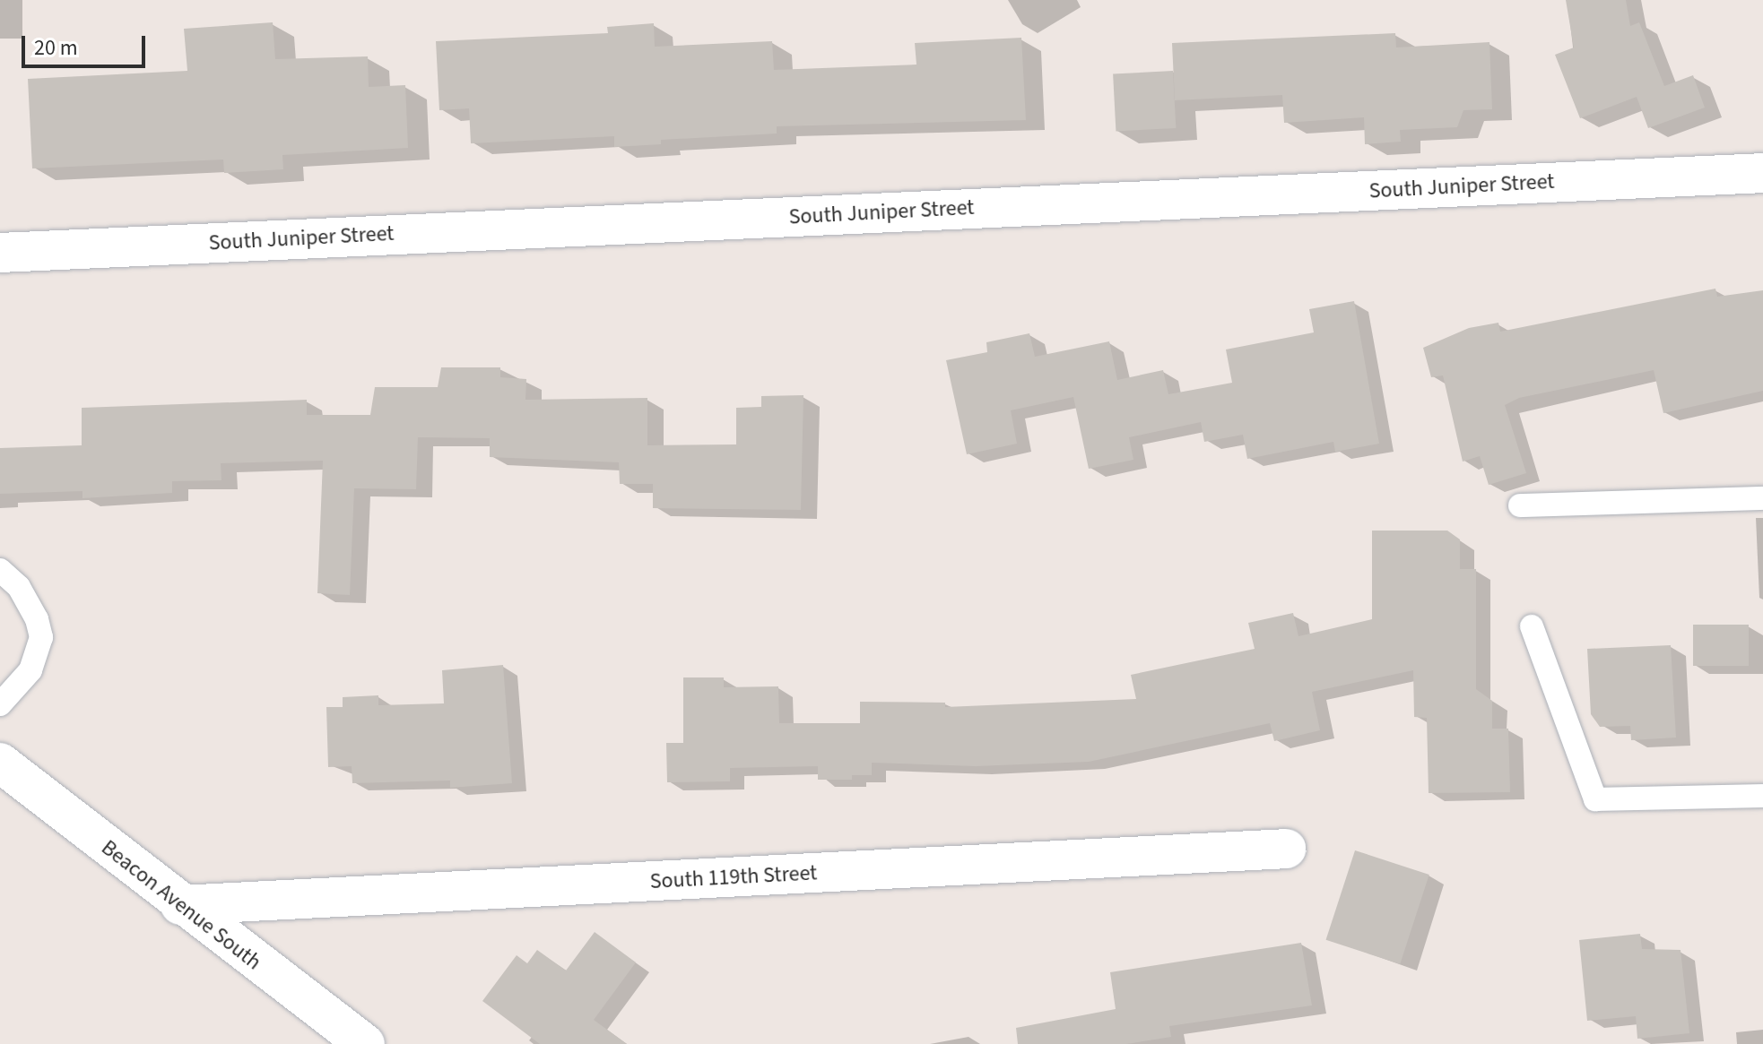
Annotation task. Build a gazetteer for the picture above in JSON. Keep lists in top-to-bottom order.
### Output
{
  "streets": {
    "street": ["South Juniper Street", "South 119th Street", "Beacon Avenue South"]
  },
  "crossings": [
    ["South 119th Street", "Beacon Avenue South"]
  ],
  "scale_bar": "20 m"
}
